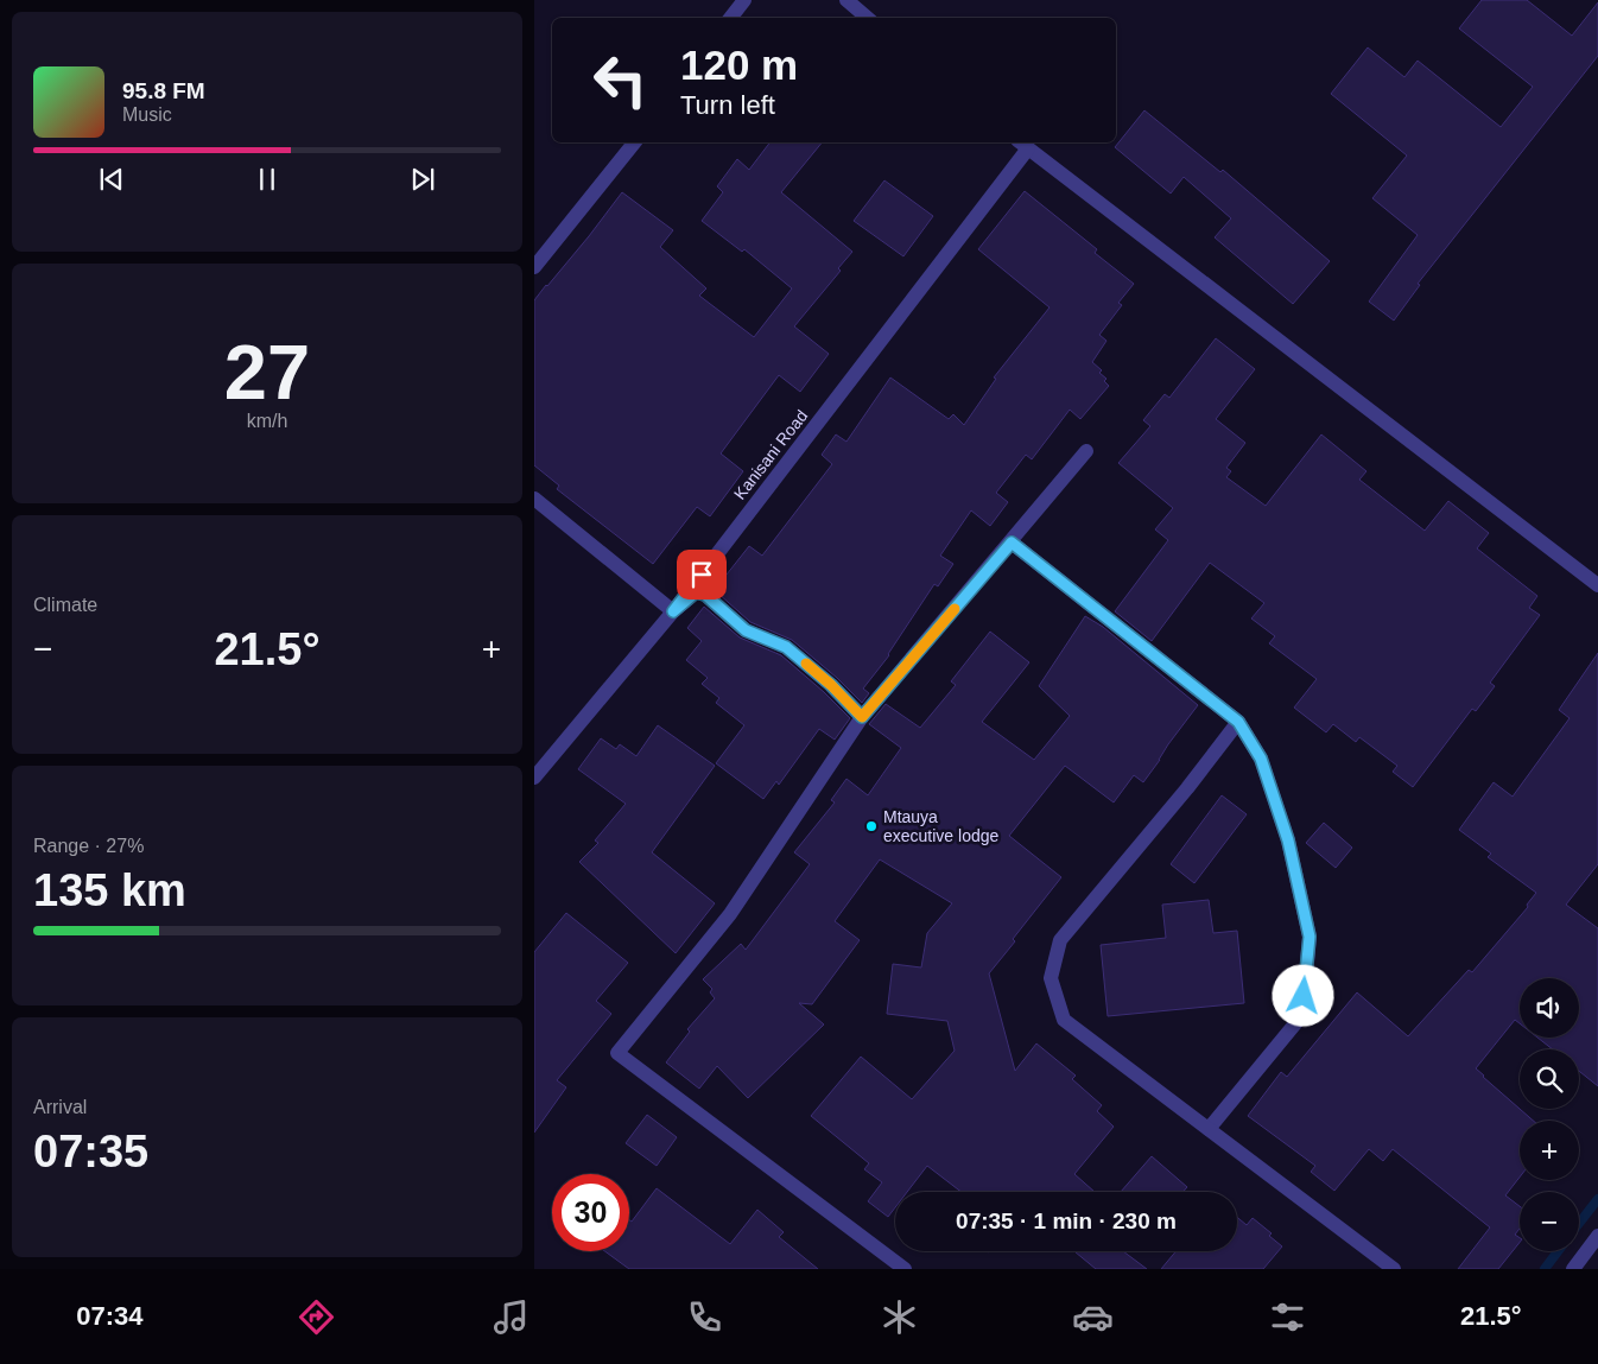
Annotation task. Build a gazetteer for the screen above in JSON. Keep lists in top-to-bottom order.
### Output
{
  "streets": {
    "street": ["Kanisani Road"]
  },
  "places": ["Mtauya executive lodge"],
  "page": {
    "turn": ["120 m", "Turn left"],
    "song": ["95.8 FM", "Music"],
    "tile": [
      ["27", "km/h"],
      "Climate",
      ["Range · 27%", "135 km"],
      ["Arrival", "07:35"]
    ],
    "heat": ["−", "21.5°", "+"],
    "map_buttons": ["+", "−"],
    "limit": "30",
    "trip": "07:35 · 1 min · 230 m",
    "tabs": ["07:34", "21.5°"]
  }
}
